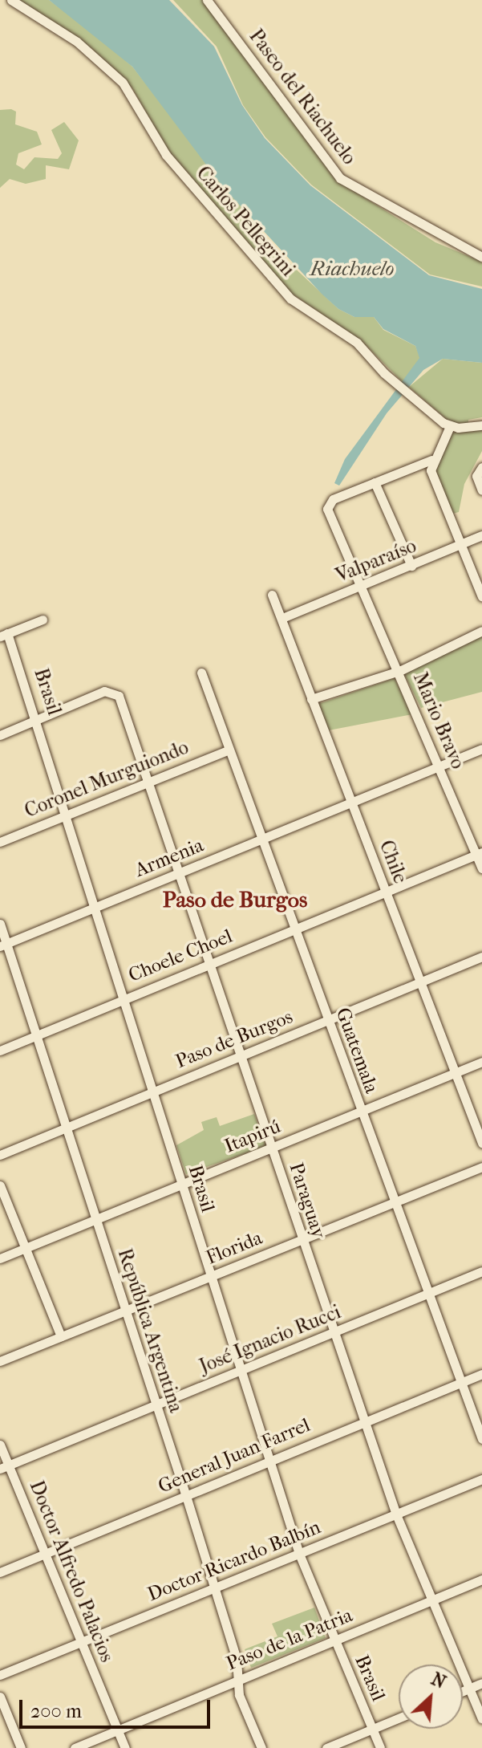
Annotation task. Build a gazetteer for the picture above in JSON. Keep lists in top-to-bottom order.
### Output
{
  "streets": {
    "street": [
      "Paseo del Riachuelo",
      "Carlos Pellegrini",
      "Valparaíso",
      "Brasil",
      "Mario Bravo",
      "Coronel Murguiondo",
      "Armenia",
      "Chile",
      "Choele Choel",
      "Paso de Burgos",
      "Guatemala",
      "Itapirú",
      "Paraguay",
      "Florida",
      "República Argentina",
      "José Ignacio Rucci",
      "General Juan Farrel",
      "Doctor Ricardo Balbín",
      "Doctor Alfredo Palacios",
      "Paso de la Patria"
    ]
  },
  "crossings": [
    ["Valparaíso", "Mario Bravo"],
    ["Valparaíso", "Chile"],
    ["Brasil", "Coronel Murguiondo"],
    ["Brasil", "Armenia"],
    ["Brasil", "Choele Choel"],
    ["Brasil", "Paso de Burgos"],
    ["Brasil", "Itapirú"],
    ["Brasil", "Paraguay"],
    ["Brasil", "Florida"],
    ["Brasil", "José Ignacio Rucci"],
    ["Brasil", "General Juan Farrel"],
    ["Brasil", "Doctor Ricardo Balbín"],
    ["Brasil", "Paso de la Patria"],
    ["Mario Bravo", "Armenia"],
    ["Mario Bravo", "Choele Choel"],
    ["Coronel Murguiondo", "Guatemala"],
    ["Coronel Murguiondo", "Paraguay"],
    ["Armenia", "Chile"],
    ["Armenia", "Guatemala"],
    ["Armenia", "Paraguay"],
    ["Armenia", "República Argentina"],
    ["Chile", "Choele Choel"],
    ["Chile", "Paso de Burgos"],
    ["Chile", "Itapirú"],
    ["Choele Choel", "Guatemala"],
    ["Choele Choel", "Paraguay"],
    ["Choele Choel", "República Argentina"],
    ["Paso de Burgos", "Guatemala"],
    ["Paso de Burgos", "Paraguay"],
    ["Paso de Burgos", "República Argentina"],
    ["Guatemala", "Itapirú"],
    ["Guatemala", "Florida"],
    ["Guatemala", "José Ignacio Rucci"],
    ["Guatemala", "General Juan Farrel"],
    ["Itapirú", "Paraguay"],
    ["Itapirú", "República Argentina"],
    ["Paraguay", "Florida"],
    ["Paraguay", "José Ignacio Rucci"],
    ["Paraguay", "General Juan Farrel"],
    ["Paraguay", "Doctor Ricardo Balbín"],
    ["Paraguay", "Paso de la Patria"],
    ["Florida", "República Argentina"],
    ["República Argentina", "José Ignacio Rucci"],
    ["República Argentina", "General Juan Farrel"],
    ["República Argentina", "Doctor Ricardo Balbín"],
    ["República Argentina", "Paso de la Patria"],
    ["José Ignacio Rucci", "Doctor Alfredo Palacios"],
    ["General Juan Farrel", "Doctor Alfredo Palacios"],
    ["Doctor Ricardo Balbín", "Doctor Alfredo Palacios"],
    ["Doctor Alfredo Palacios", "Paso de la Patria"]
  ],
  "districts": ["Paso de Burgos"],
  "water": ["Riachuelo"],
  "scale_bar": "200 m",
  "north": "top right"
}
